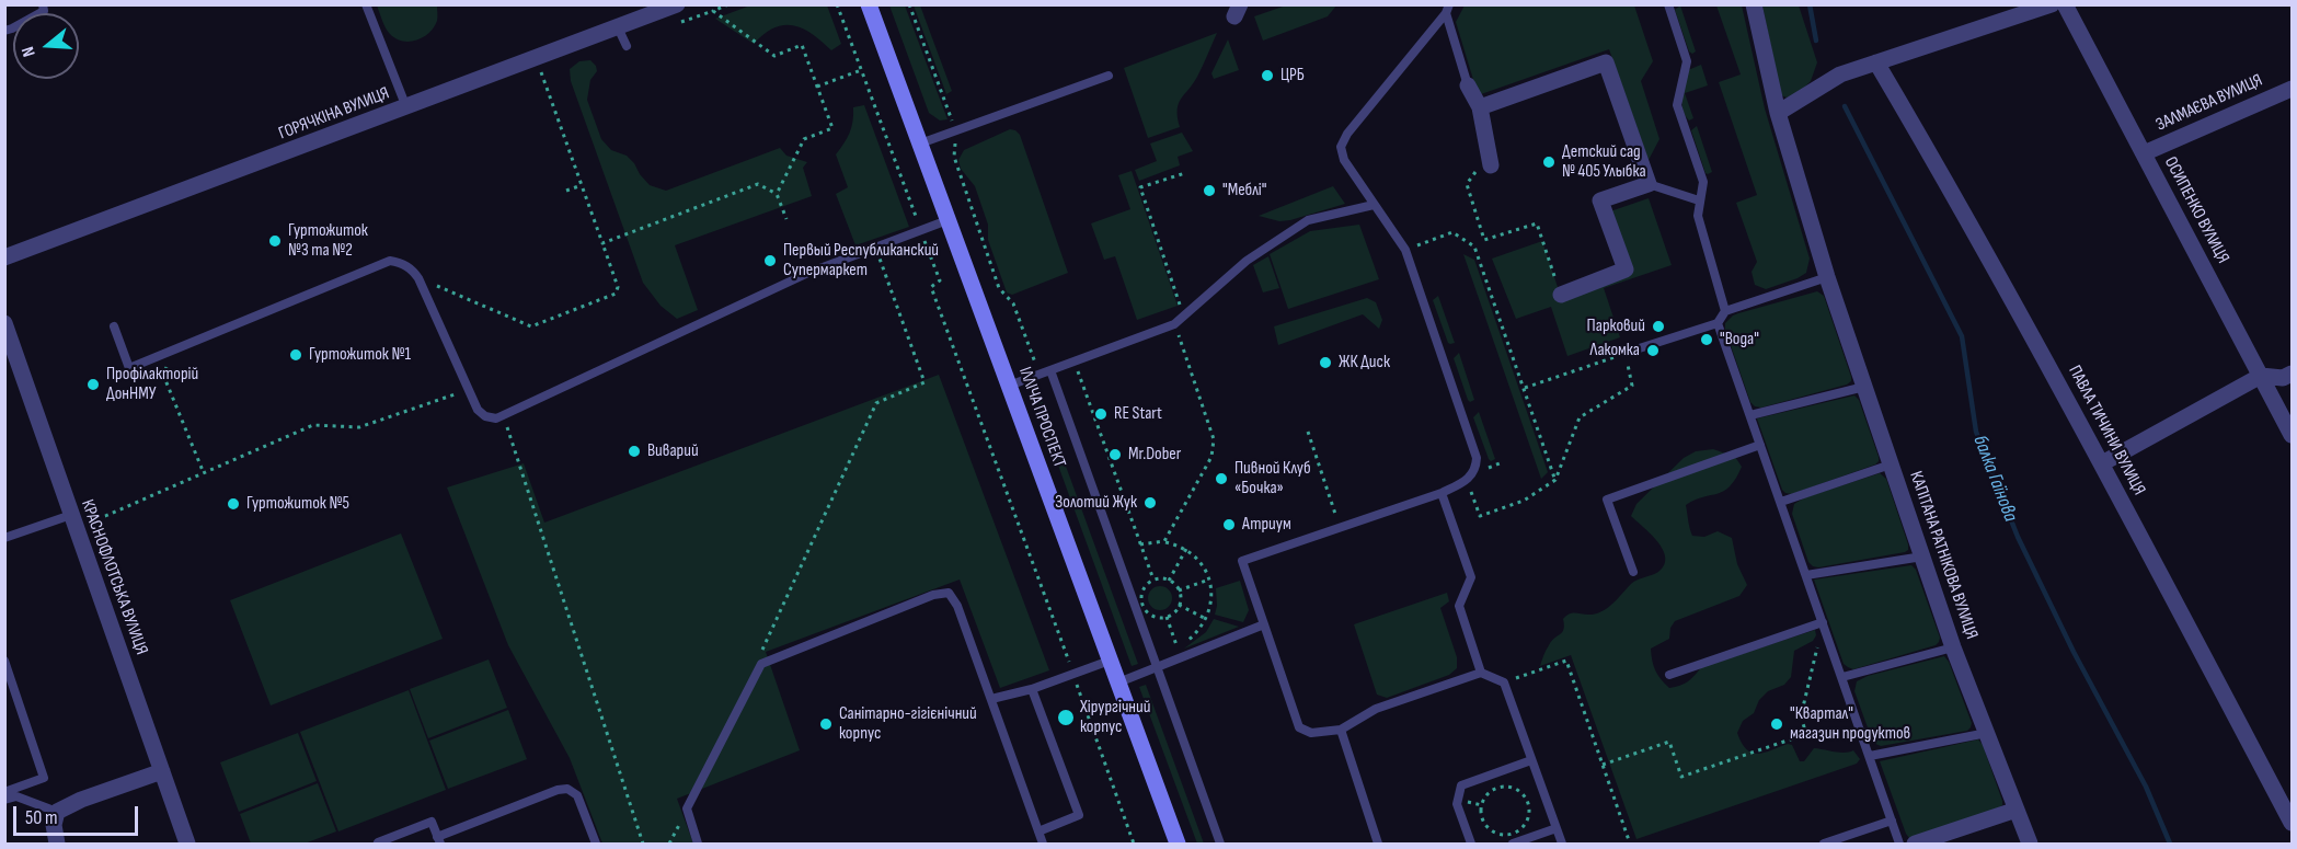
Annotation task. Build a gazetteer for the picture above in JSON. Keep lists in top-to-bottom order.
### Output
{
  "streets": {
    "main road": ["ІЛЛІЧА ПРОСПЕКТ"],
    "street": [
      "ЗАЛМАЄВА ВУЛИЦЯ",
      "ГОРЯЧКІНА ВУЛИЦЯ",
      "ОСИПЕНКО ВУЛИЦЯ",
      "ПАВЛА ТИЧИНИ ВУЛИЦЯ",
      "КАПІТАНА РАТНІКОВА ВУЛИЦЯ",
      "КРАСНОФЛОТСЬКА ВУЛИЦЯ"
    ]
  },
  "crossings": [
    ["ЗАЛМАЄВА ВУЛИЦЯ", "ОСИПЕНКО ВУЛИЦЯ"]
  ],
  "water": ["балка Гаїнова"],
  "places": [
    "ЦРБ",
    "Детский сад № 405 Улыбка",
    "\"Меблі\"",
    "Гуртожиток №3 та №2",
    "Первый Республиканский Супермаркет",
    "Парковий",
    "\"Вода\"",
    "Лакомка",
    "Гуртожиток №1",
    "ЖК Диск",
    "Профілакторій ДонНМУ",
    "RE Start",
    "Виварий",
    "Mr.Dober",
    "Пивной Клуб «Бочка»",
    "Золотий Жук",
    "Гуртожиток №5",
    "Атриум",
    "Хірургічний корпус",
    "Санітарно-гігієнічний корпус",
    "\"Квартал\" магазин продуктов"
  ],
  "scale_bar": "50 m",
  "north": "left"
}
